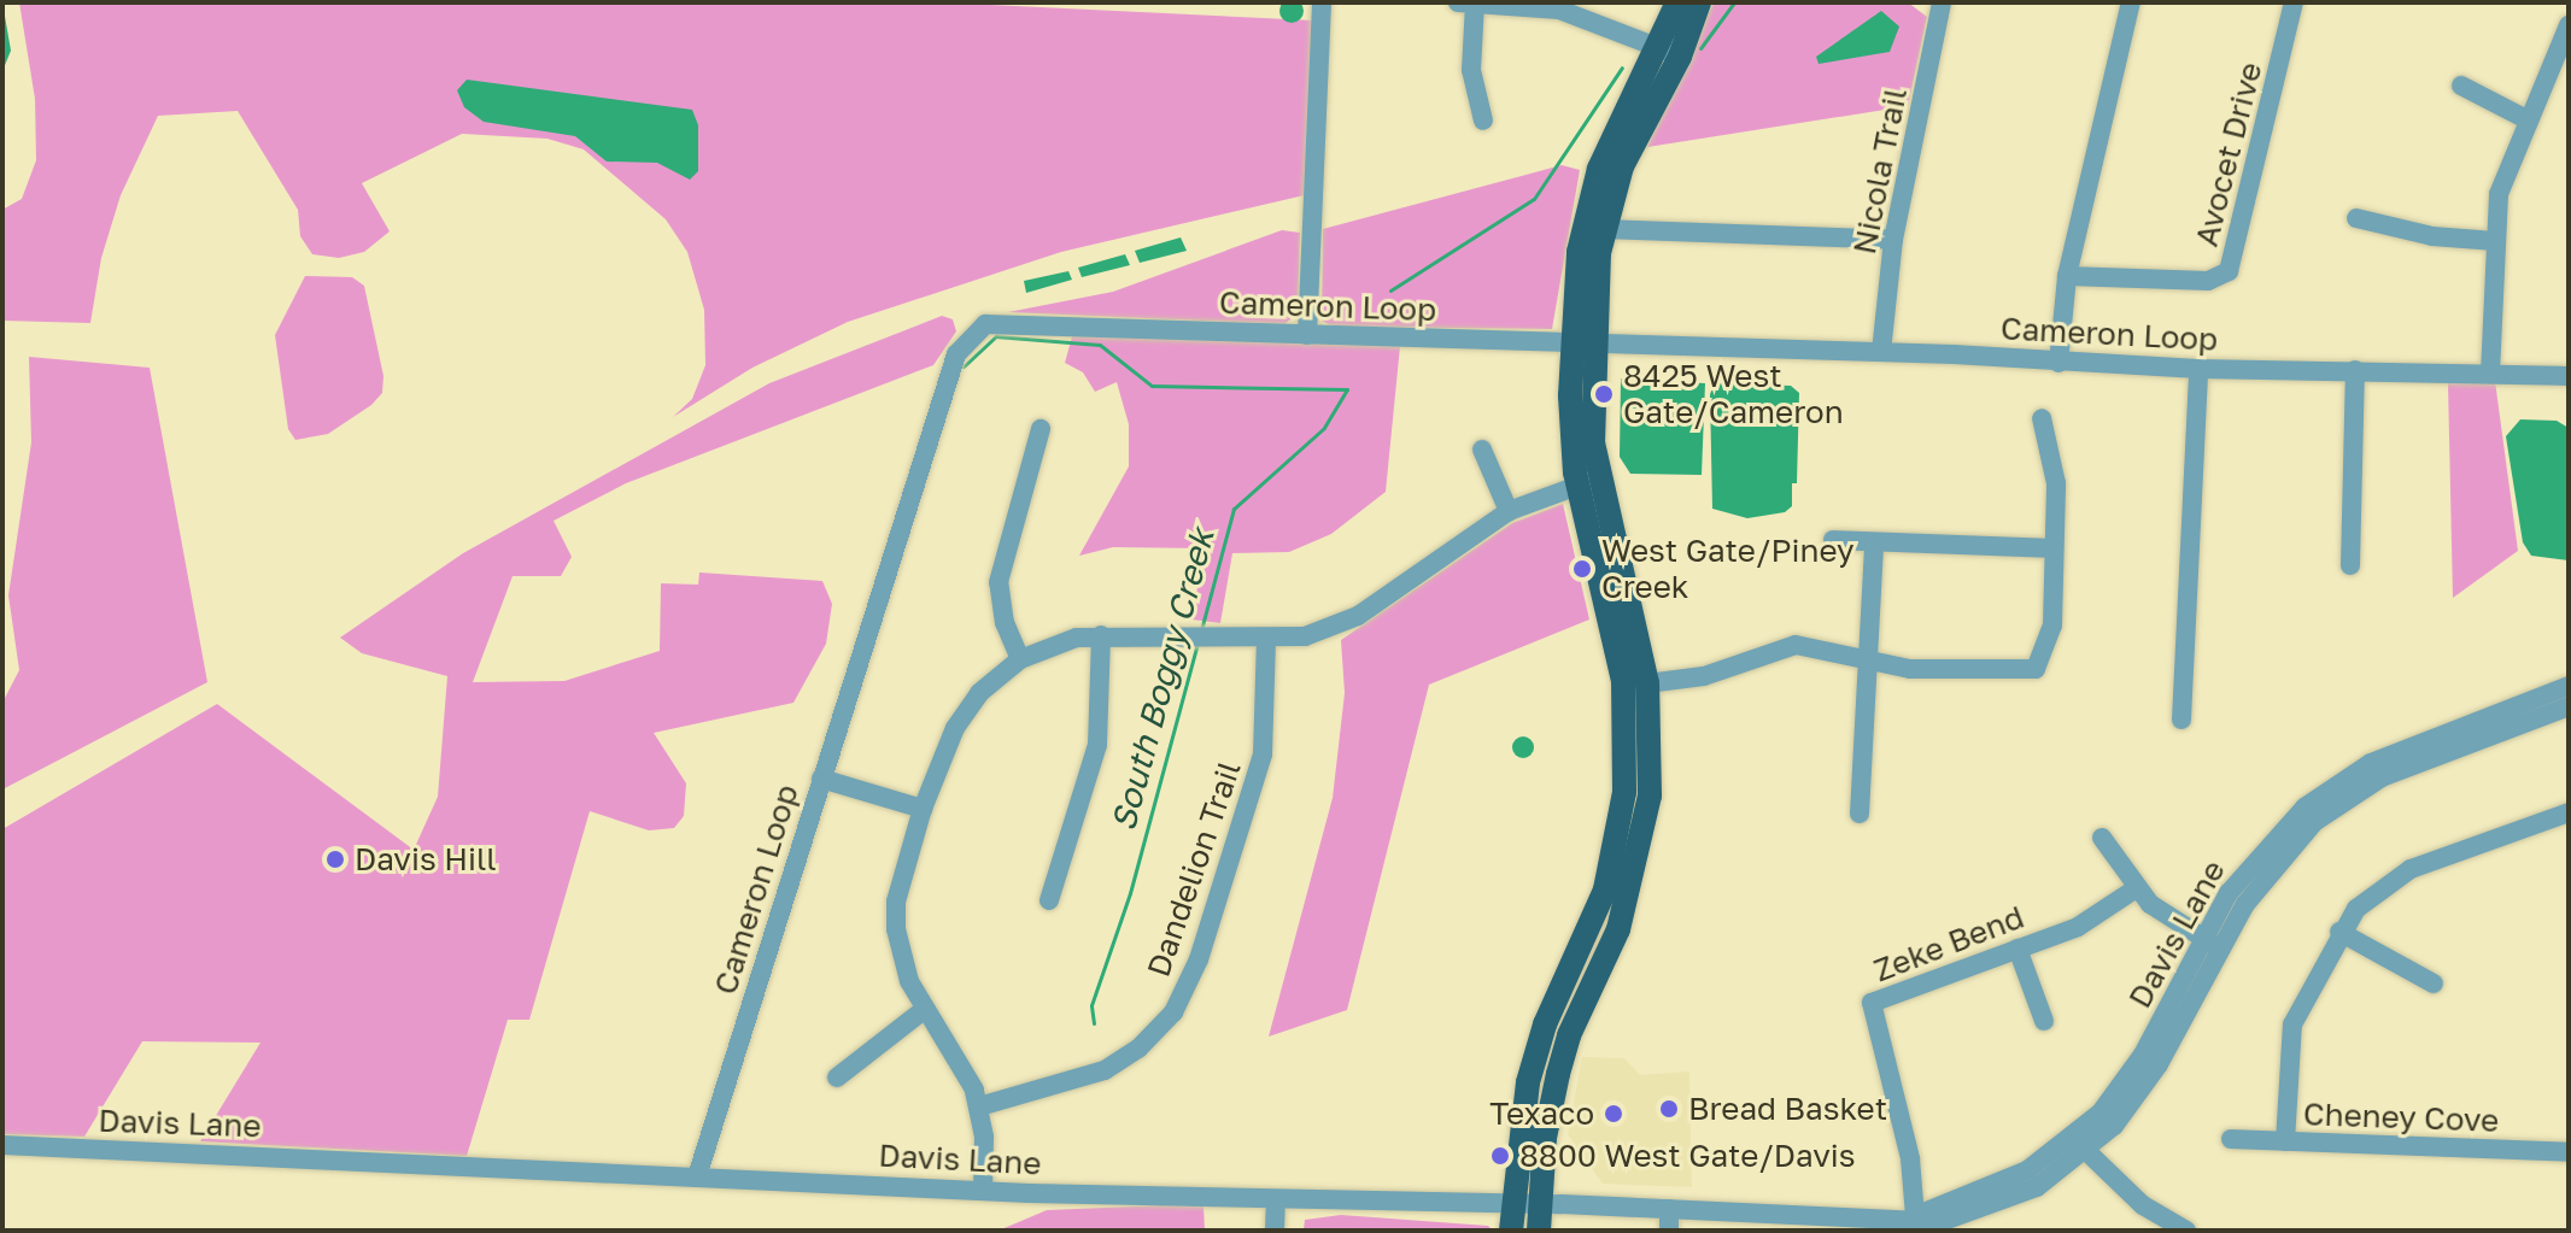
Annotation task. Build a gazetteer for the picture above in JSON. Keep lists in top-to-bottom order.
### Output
{
  "streets": {
    "street": [
      "Avocet Drive",
      "Nicola Trail",
      "Cameron Loop",
      "Dandelion Trail",
      "Davis Lane",
      "Zeke Bend",
      "Cheney Cove"
    ]
  },
  "crossings": [
    ["Nicola Trail", "Cameron Loop"],
    ["Cameron Loop", "Davis Lane"],
    ["Davis Lane", "Zeke Bend"]
  ],
  "water": ["South Boggy Creek"],
  "places": [
    "8425 West Gate/Cameron",
    "West Gate/Piney Creek",
    "Davis Hill",
    "Bread Basket",
    "Texaco",
    "8800 West Gate/Davis"
  ]
}
